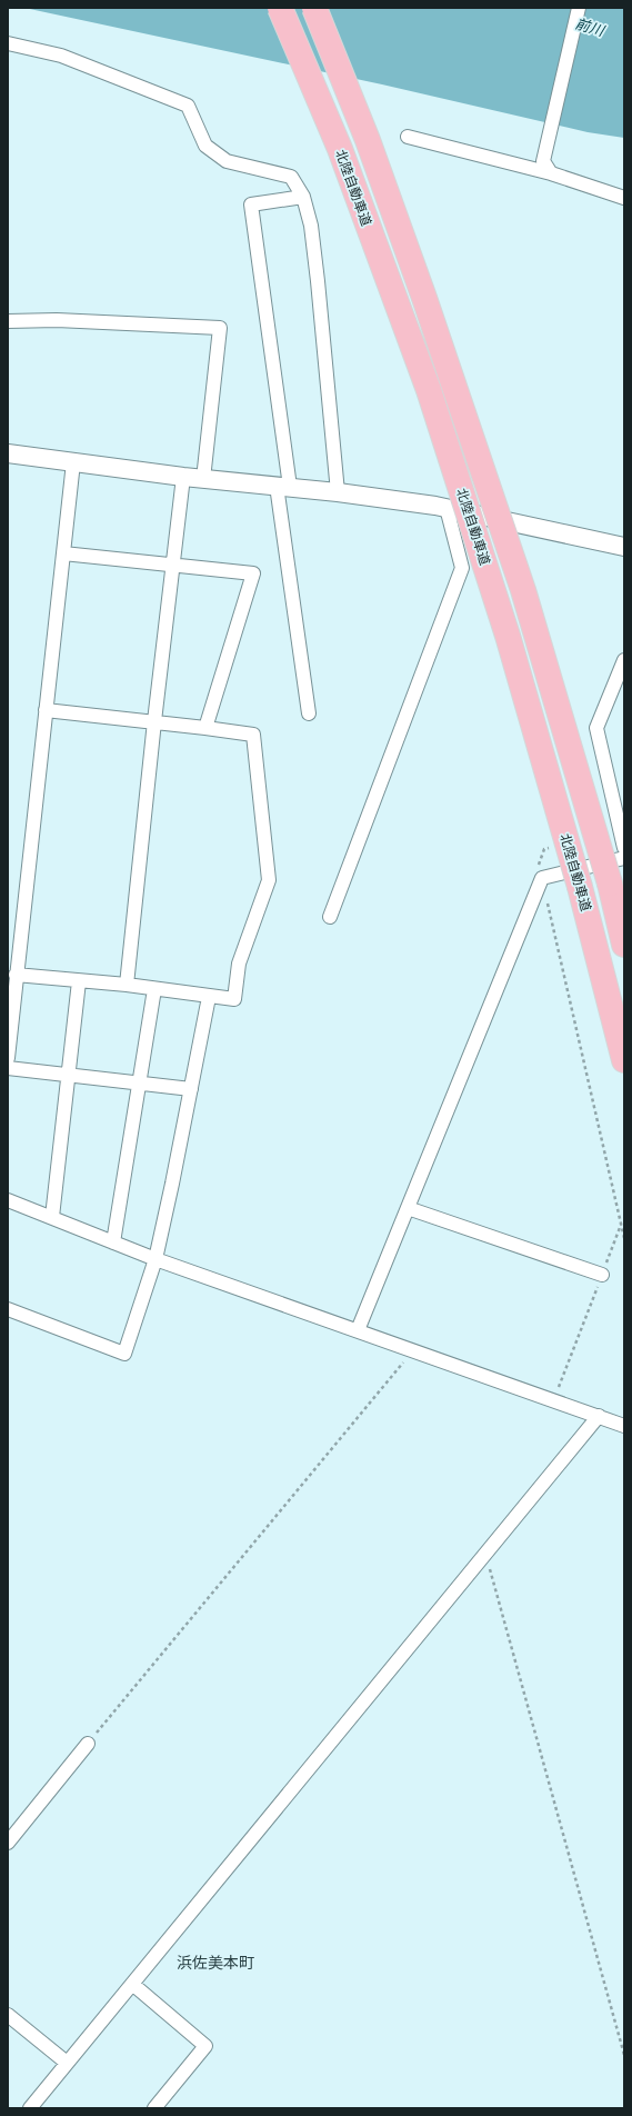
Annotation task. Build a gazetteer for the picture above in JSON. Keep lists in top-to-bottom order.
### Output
{
  "streets": {
    "highway": ["北陸自動車道"]
  },
  "districts": ["浜佐美本町"],
  "water": ["前川"]
}
